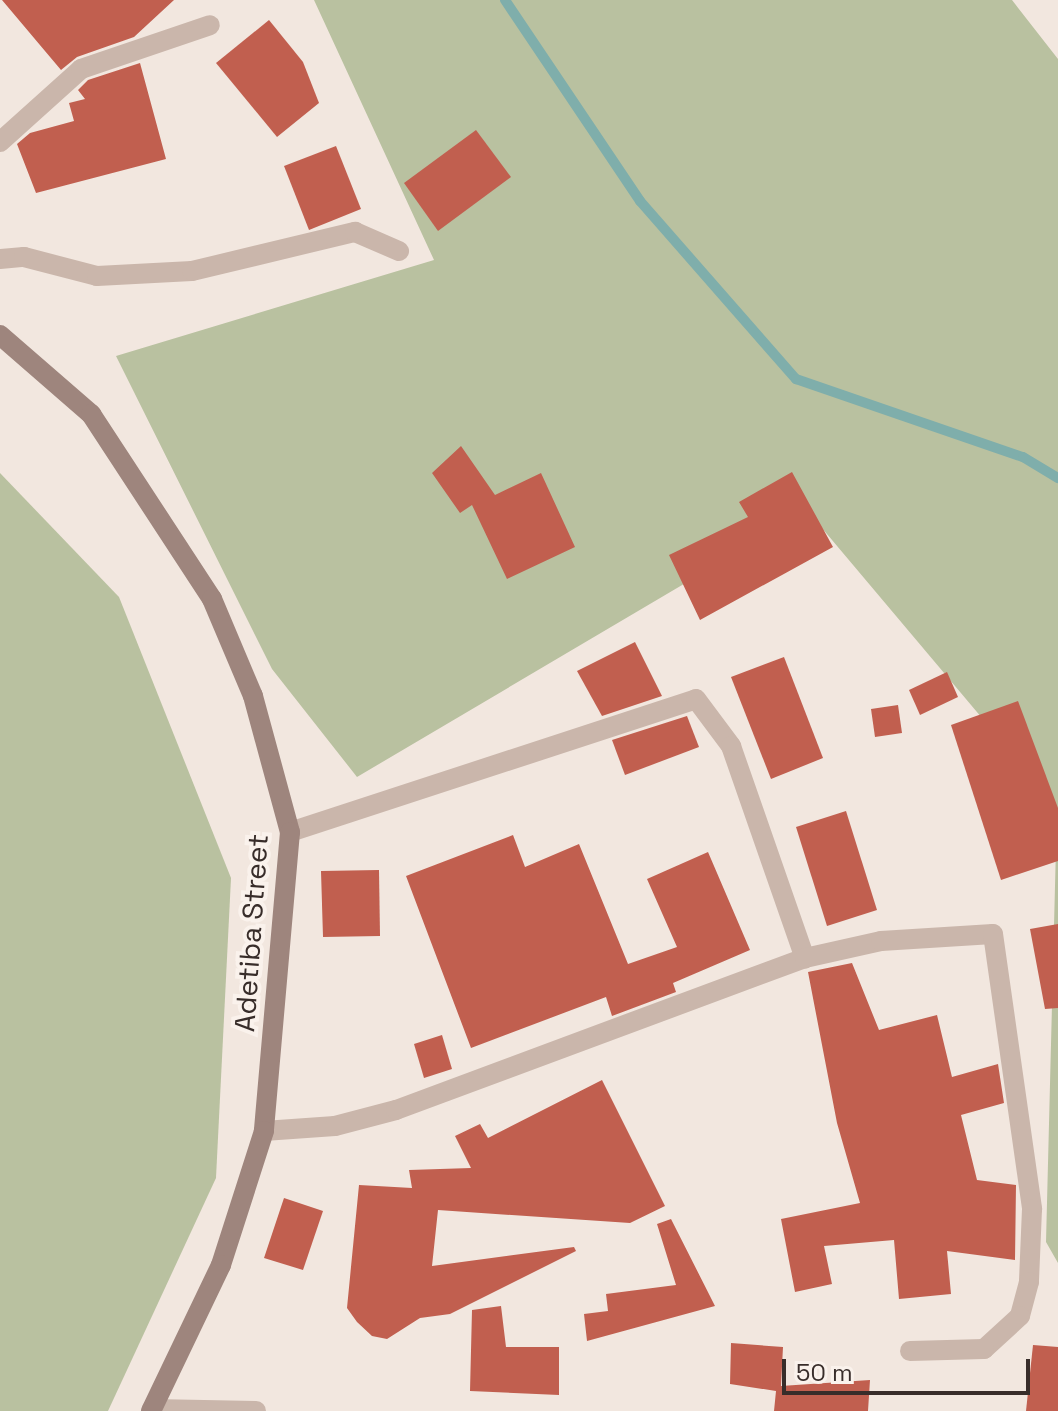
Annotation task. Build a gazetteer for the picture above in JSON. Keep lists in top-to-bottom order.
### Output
{
  "streets": {
    "street": ["Adetiba Street"]
  },
  "scale_bar": "50 m"
}
